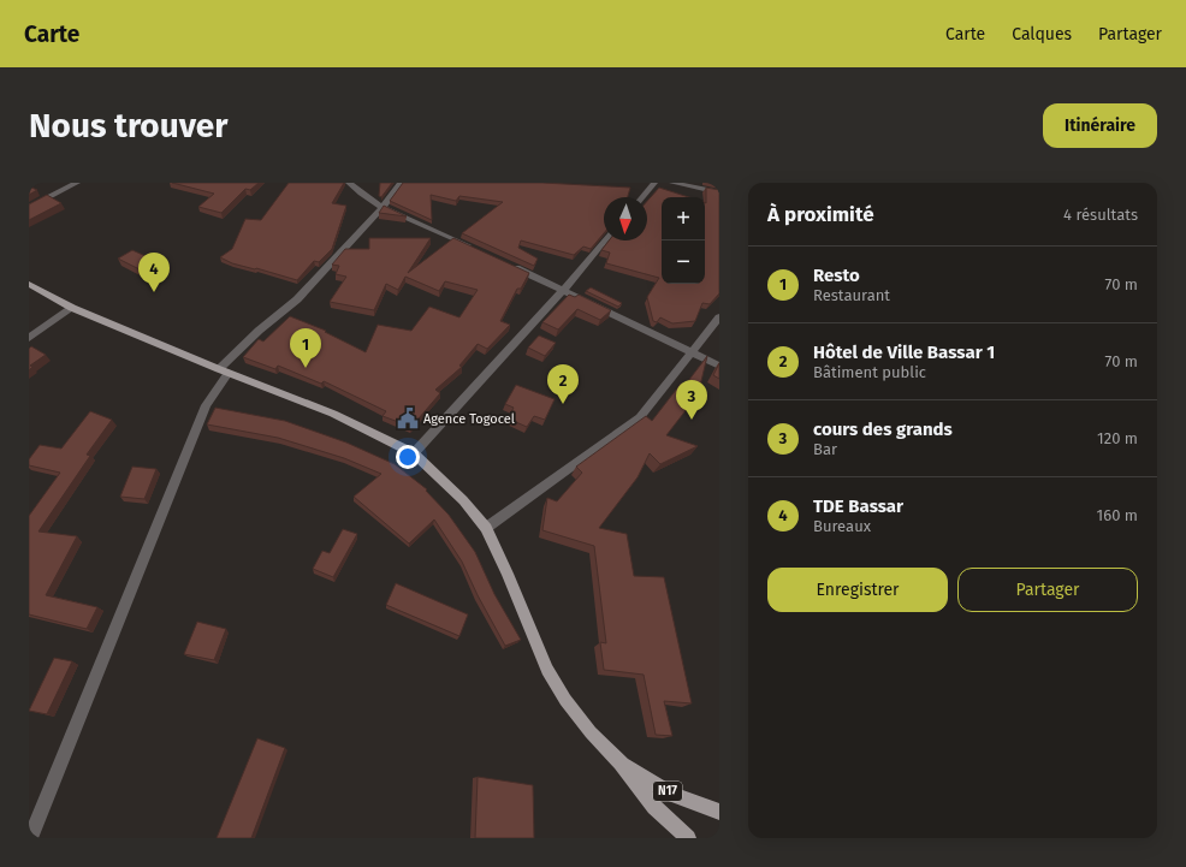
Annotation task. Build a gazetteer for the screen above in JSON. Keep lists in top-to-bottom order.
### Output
{
  "streets": {
    "main road": ["N17"]
  },
  "places": {
    "public building": ["Agence Togocel"]
  },
  "north": "bottom",
  "page": {
    "header": "Carte",
    "nav": ["Carte", "Calques", "Partager"],
    "buttons": [
      "Itinéraire",
      ["Enregistrer", "Partager"]
    ],
    "title": "Nous trouver",
    "heading": ["À proximité", "4 résultats"],
    "map_buttons": ["+", "−"],
    "list": [
      {
        "mark": "1",
        "name": "Resto",
        "note": "Restaurant",
        "value": "70 m"
      },
      {
        "mark": "2",
        "name": "Hôtel de Ville Bassar 1",
        "note": "Bâtiment public",
        "value": "70 m"
      },
      {
        "mark": "3",
        "name": "cours des grands",
        "note": "Bar",
        "value": "120 m"
      },
      {
        "mark": "4",
        "name": "TDE Bassar",
        "note": "Bureaux",
        "value": "160 m"
      }
    ],
    "pins": [
      "4",
      "1",
      "2",
      "3"
    ]
  }
}
